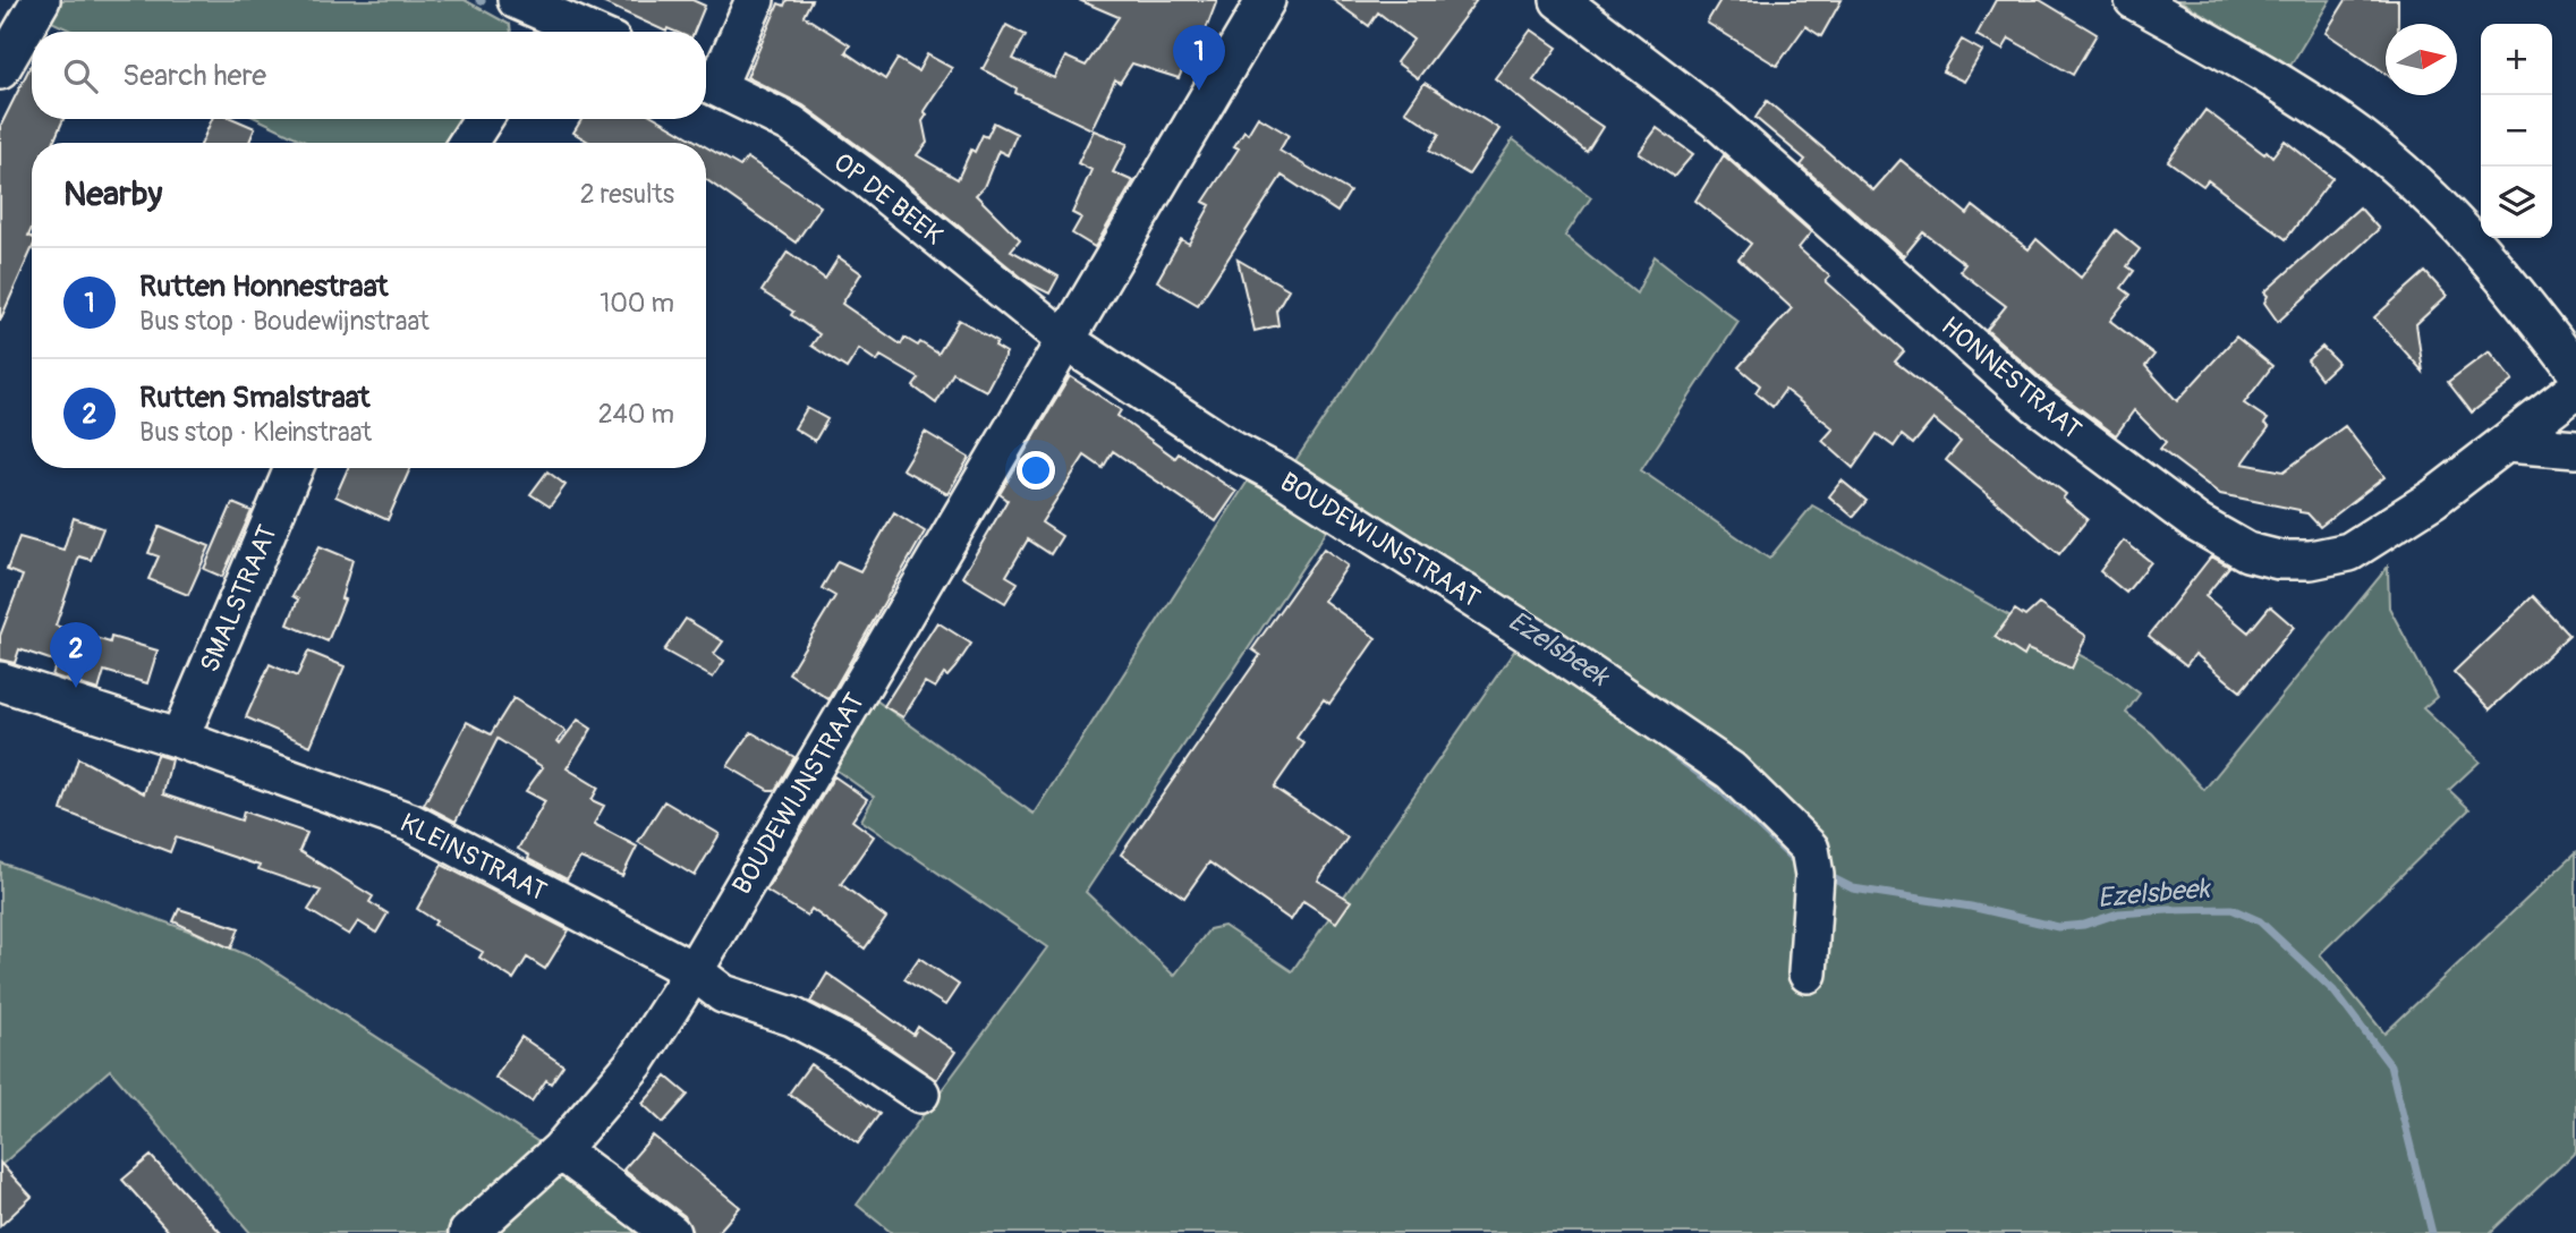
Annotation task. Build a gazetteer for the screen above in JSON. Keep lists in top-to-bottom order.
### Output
{
  "streets": {
    "street": [
      "OP DE BEEK",
      "HONNESTRAAT",
      "BOUDEWIJNSTRAAT",
      "SMALSTRAAT",
      "KLEINSTRAAT"
    ]
  },
  "crossings": [
    ["OP DE BEEK", "BOUDEWIJNSTRAAT"],
    ["BOUDEWIJNSTRAAT", "KLEINSTRAAT"],
    ["SMALSTRAAT", "KLEINSTRAAT"]
  ],
  "water": ["Ezelsbeek"],
  "north": "right",
  "page": {
    "map_buttons": ["+", "−"],
    "pins": ["1", "2"],
    "search": "Search here",
    "heading": ["Nearby", "2 results"],
    "list": [
      {
        "mark": "1",
        "name": "Rutten Honnestraat",
        "note": "Bus stop · Boudewijnstraat",
        "value": "100 m"
      },
      {
        "mark": "2",
        "name": "Rutten Smalstraat",
        "note": "Bus stop · Kleinstraat",
        "value": "240 m"
      }
    ]
  }
}
